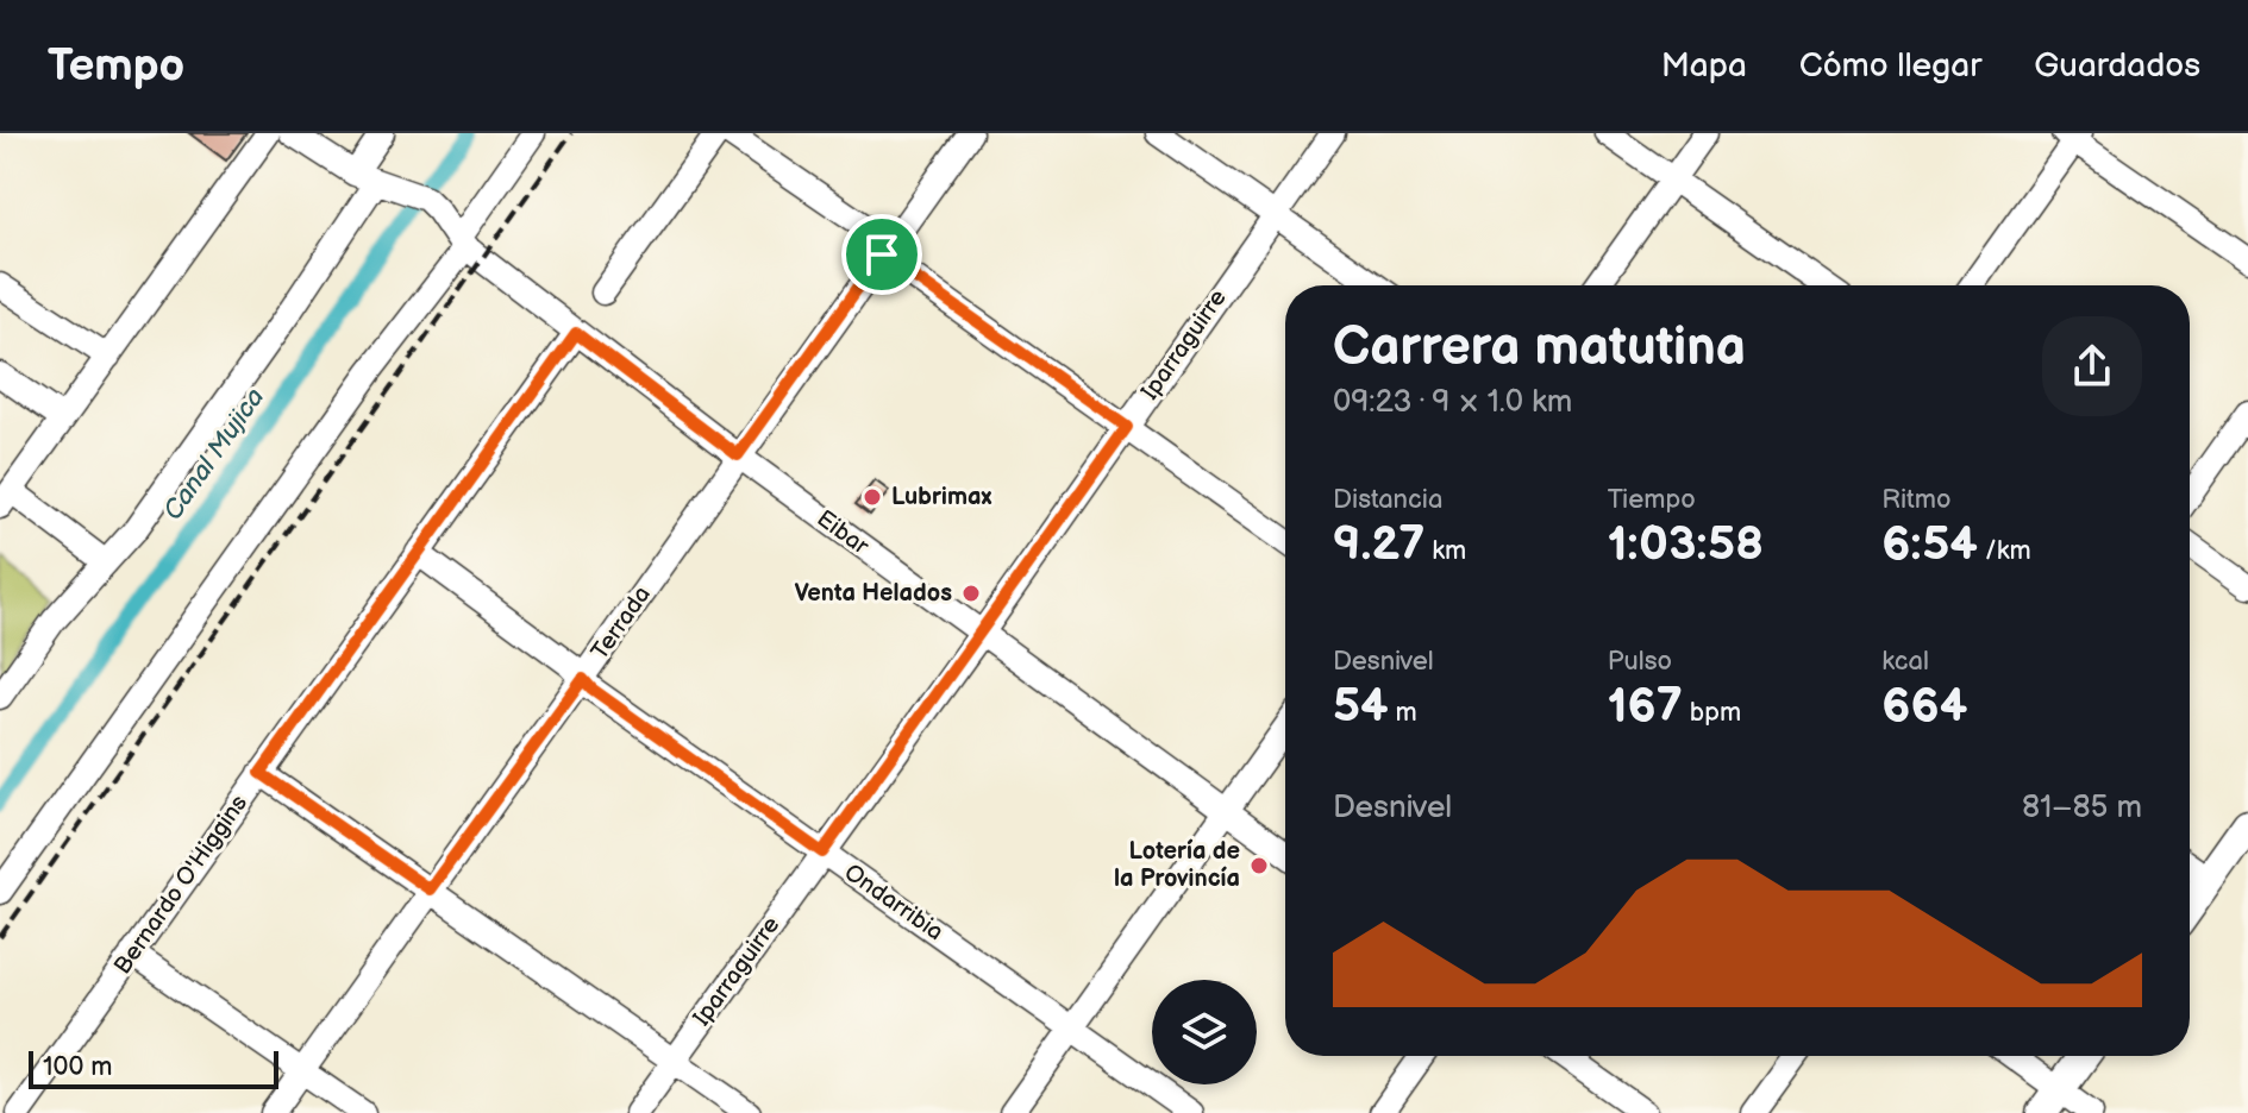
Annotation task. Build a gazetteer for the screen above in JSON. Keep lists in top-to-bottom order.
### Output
{
  "streets": {
    "street": [
      "Iparraguirre",
      "Eibar",
      "Terrada",
      "Bernardo O'Higgins",
      "Ondarribia"
    ]
  },
  "crossings": [
    ["Iparraguirre", "Eibar"],
    ["Iparraguirre", "Ondarribia"],
    ["Eibar", "Terrada"],
    ["Eibar", "Bernardo O'Higgins"],
    ["Terrada", "Ondarribia"],
    ["Bernardo O'Higgins", "Ondarribia"]
  ],
  "water": ["Canal Mujica"],
  "places": ["Lubrimax", "Venta Helados", "Lotería de la Provincía"],
  "scale_bar": "100 m",
  "page": {
    "header": "Tempo",
    "nav": ["Mapa", "Cómo llegar", "Guardados"],
    "heading": ["Carrera matutina", "09:23 · 9 × 1.0 km"],
    "stats": [
      ["Distancia", "9.27 km"],
      ["Tiempo", "1:03:58"],
      ["Ritmo", "6:54 /km"],
      ["Desnivel", "54 m"],
      ["Pulso", "167 bpm"],
      ["kcal", "664"]
    ],
    "chart": ["Desnivel", "81–85 m"],
    "scale": "100 m"
  }
}
